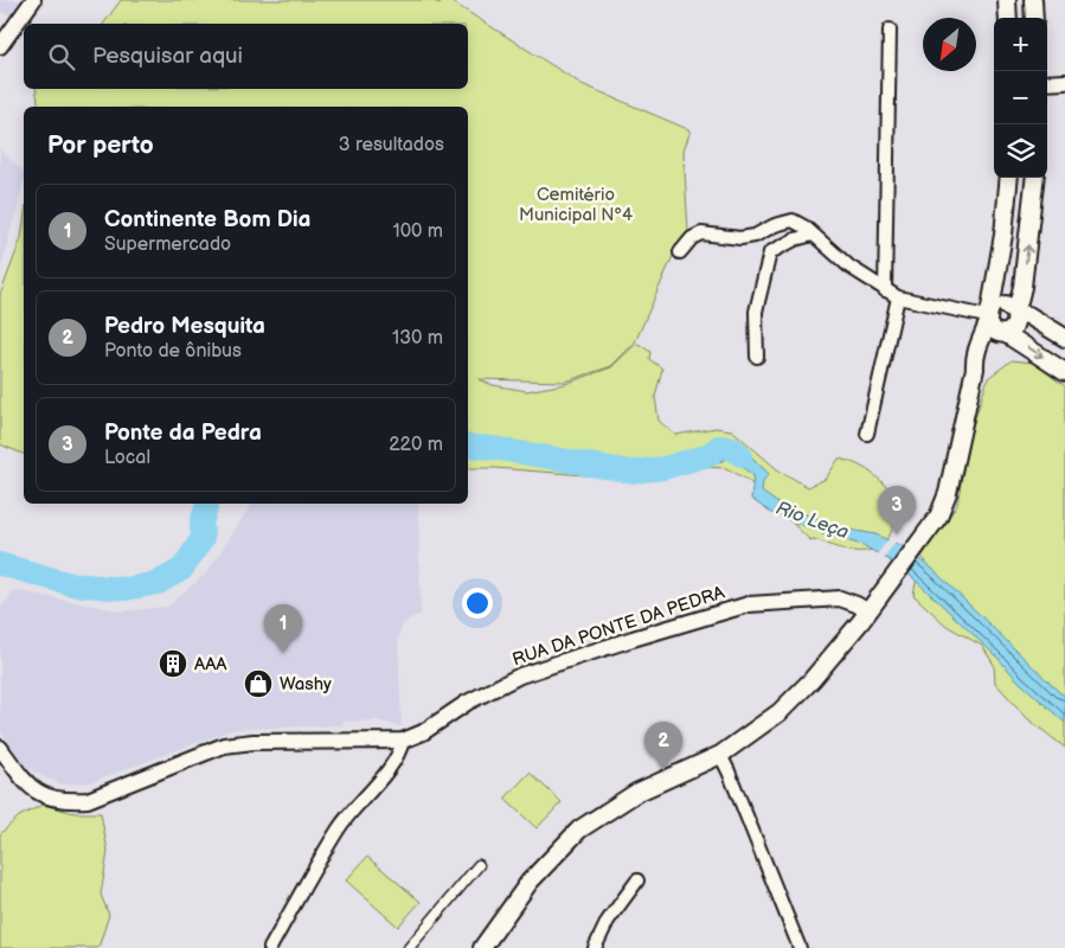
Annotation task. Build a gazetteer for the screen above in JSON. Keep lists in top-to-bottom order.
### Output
{
  "streets": {
    "street": ["RUA DA PONTE DA PEDRA"]
  },
  "water": ["Rio Leça"],
  "parks": ["Cemitério Municipal Nº4"],
  "places": {
    "building": ["AAA"],
    "shop": ["Washy"]
  },
  "north": "bottom left",
  "page": {
    "map_buttons": ["+", "−"],
    "search": "Pesquisar aqui",
    "heading": ["Por perto", "3 resultados"],
    "list": [
      {
        "mark": "1",
        "name": "Continente Bom Dia",
        "note": "Supermercado",
        "value": "100 m"
      },
      {
        "mark": "2",
        "name": "Pedro Mesquita",
        "note": "Ponto de ônibus",
        "value": "130 m"
      },
      {
        "mark": "3",
        "name": "Ponte da Pedra",
        "note": "Local",
        "value": "220 m"
      }
    ],
    "pins": ["3", "1", "2"]
  }
}
